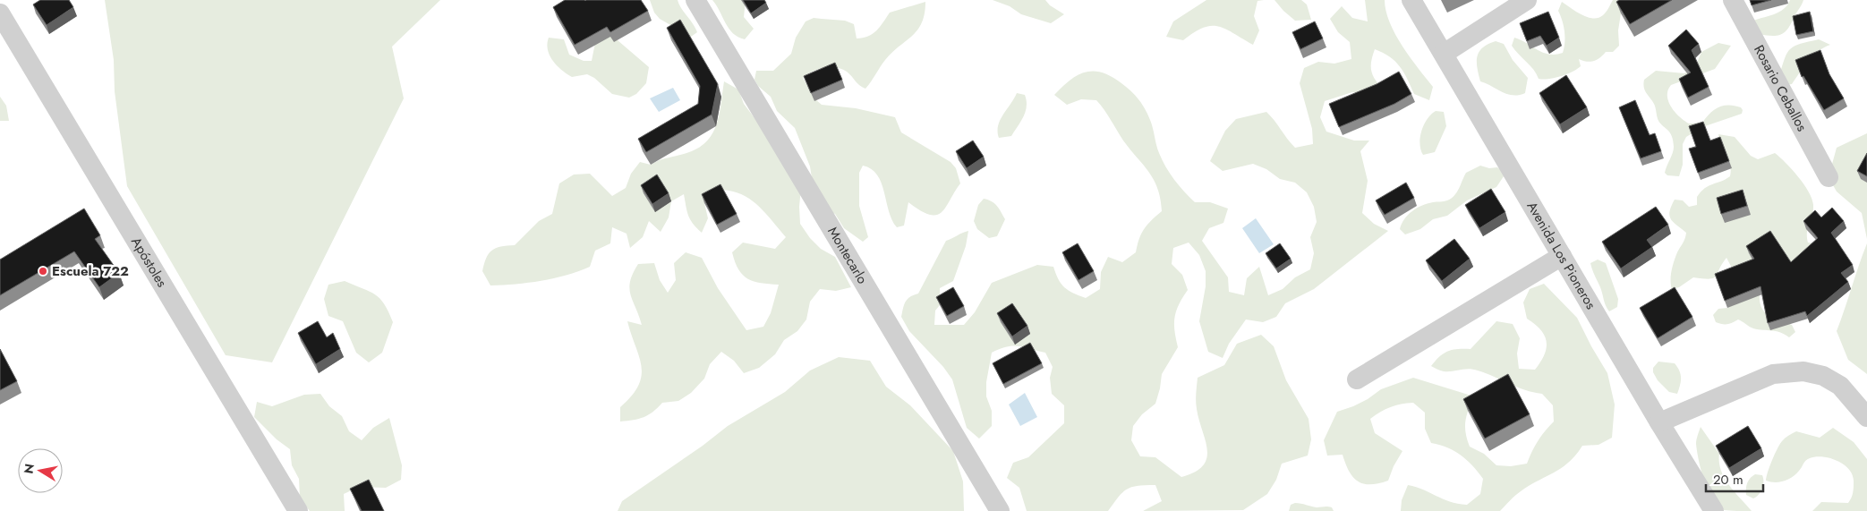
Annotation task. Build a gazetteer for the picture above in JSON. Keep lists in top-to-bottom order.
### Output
{
  "streets": {
    "street": [
      "Rosario Ceballos",
      "Montecarlo",
      "Avenida Los Pioneros",
      "Apóstoles"
    ]
  },
  "places": ["Escuela 722"],
  "scale_bar": "20 m",
  "north": "left"
}
